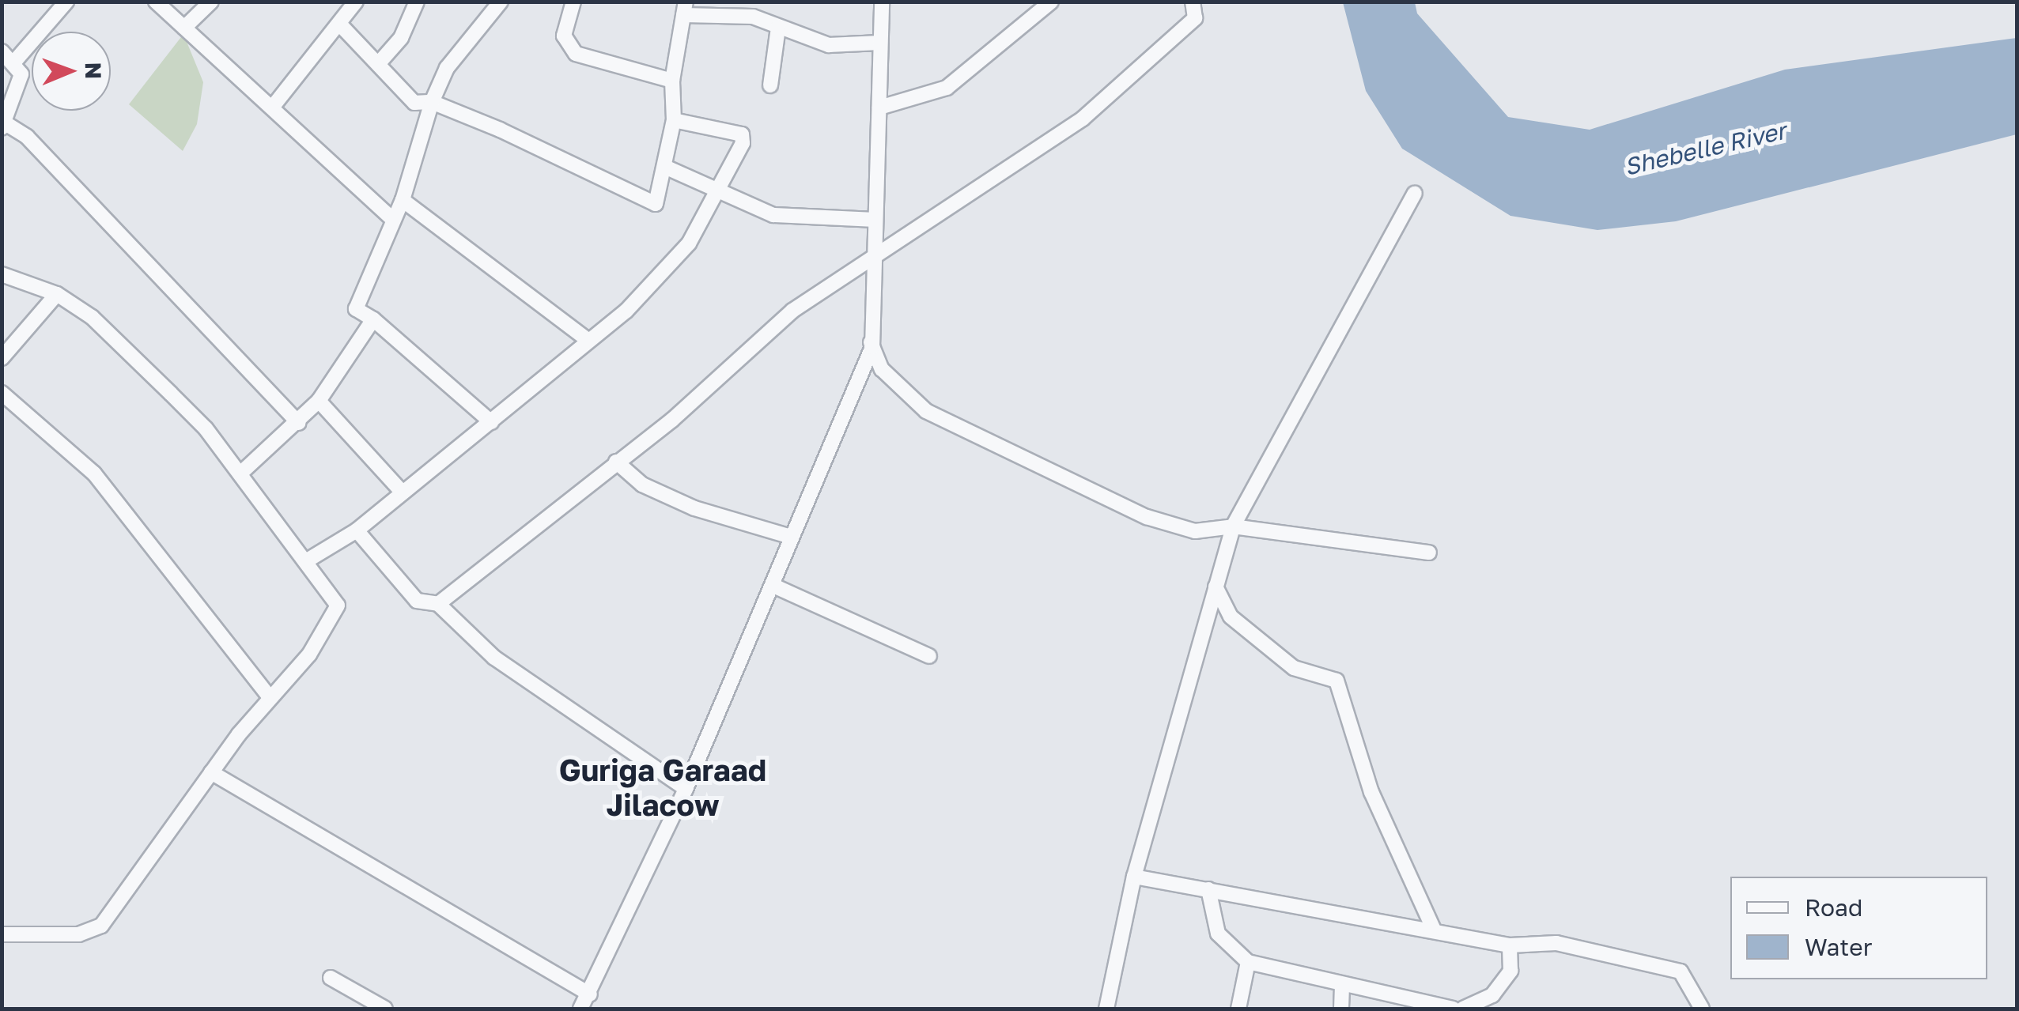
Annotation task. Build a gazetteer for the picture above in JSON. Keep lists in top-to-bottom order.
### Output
{
  "districts": ["Guriga Garaad Jilacow"],
  "water": ["Shebelle River"],
  "legend": ["Road", "Water"],
  "north": "right"
}
